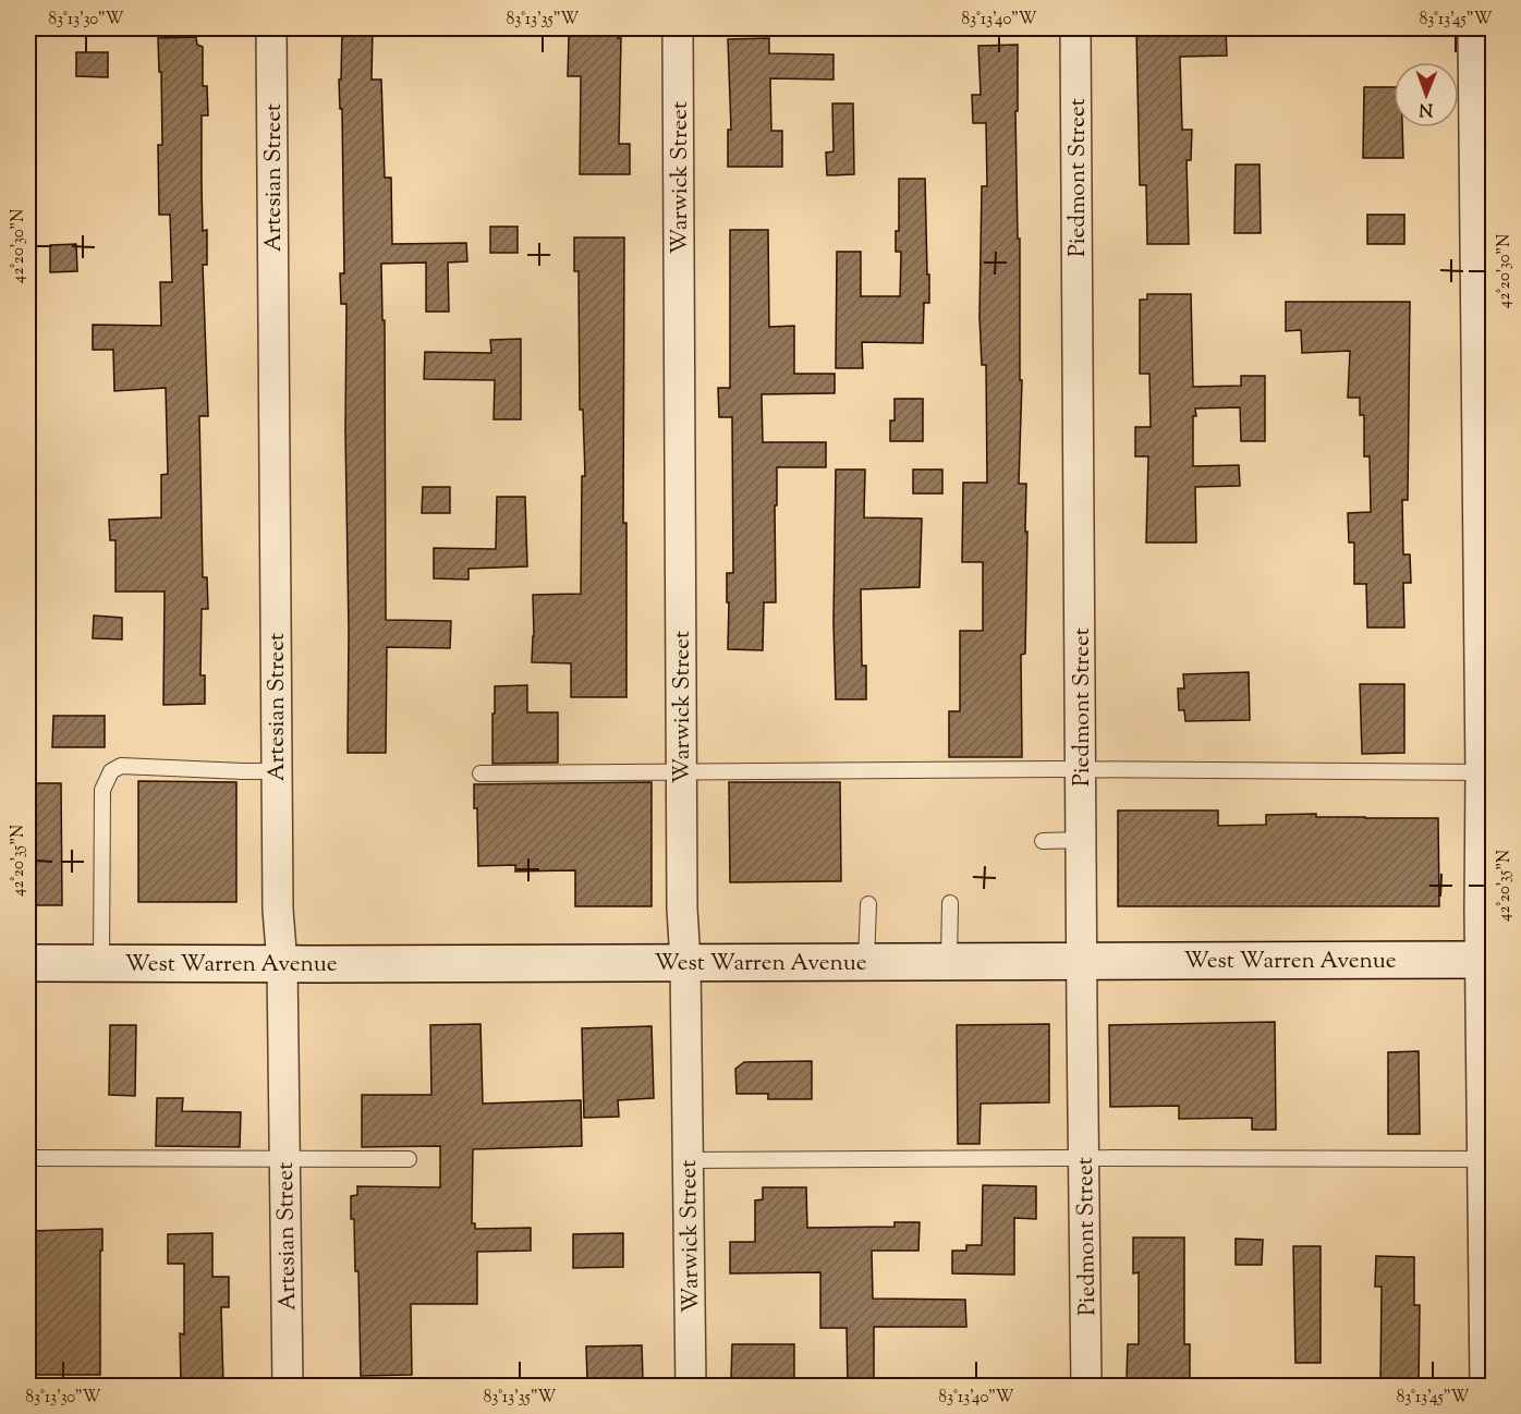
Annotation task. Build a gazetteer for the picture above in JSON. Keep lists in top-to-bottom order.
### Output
{
  "streets": {
    "main road": ["West Warren Avenue"],
    "street": ["Artesian Street", "Warwick Street", "Piedmont Street"]
  },
  "crossings": [
    ["Artesian Street", "West Warren Avenue"],
    ["Warwick Street", "West Warren Avenue"],
    ["Piedmont Street", "West Warren Avenue"]
  ],
  "north": "bottom",
  "coordinates": [
    "83°13'30\"W",
    "83°13'35\"W",
    "83°13'40\"W",
    "83°13'45\"W",
    "42°20'30\"N",
    "42°20'35\"N"
  ]
}
